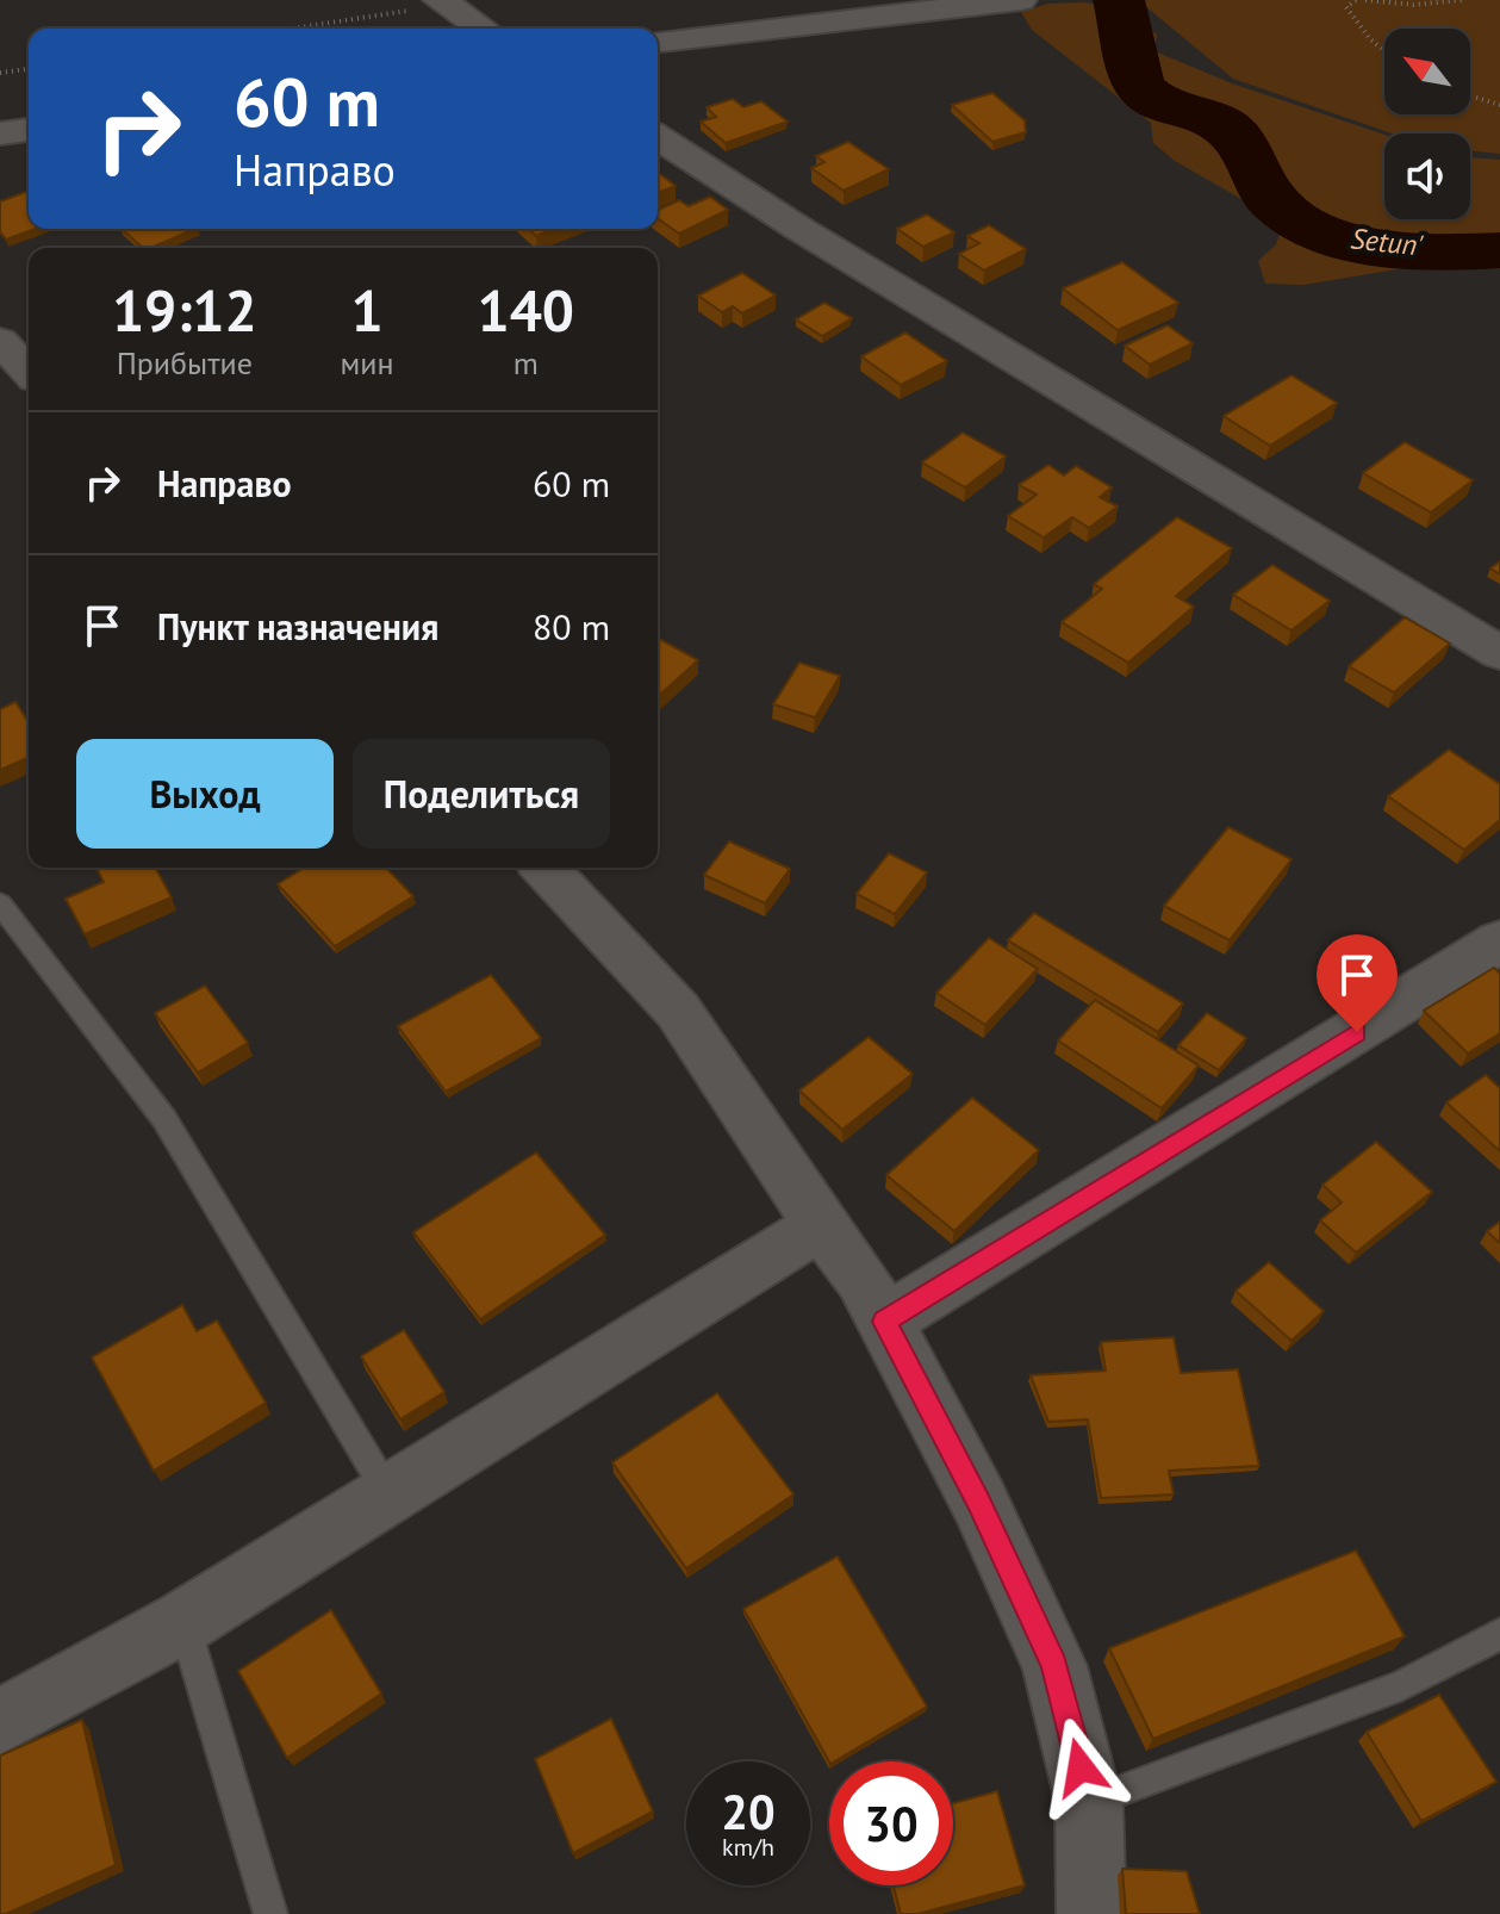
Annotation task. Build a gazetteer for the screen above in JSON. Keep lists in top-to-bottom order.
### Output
{
  "water": ["Setun'"],
  "north": "top left",
  "page": {
    "turn": ["60 m", "Направо"],
    "eta": [
      "19:12",
      "Прибытие",
      "1",
      "мин",
      "140",
      "m"
    ],
    "list": [
      {
        "name": "Направо",
        "value": "60 m"
      },
      {
        "name": "Пункт назначения",
        "value": "80 m"
      }
    ],
    "buttons": ["Выход", "Поделиться"],
    "speed": "20 km/h",
    "limit": "30"
  }
}
